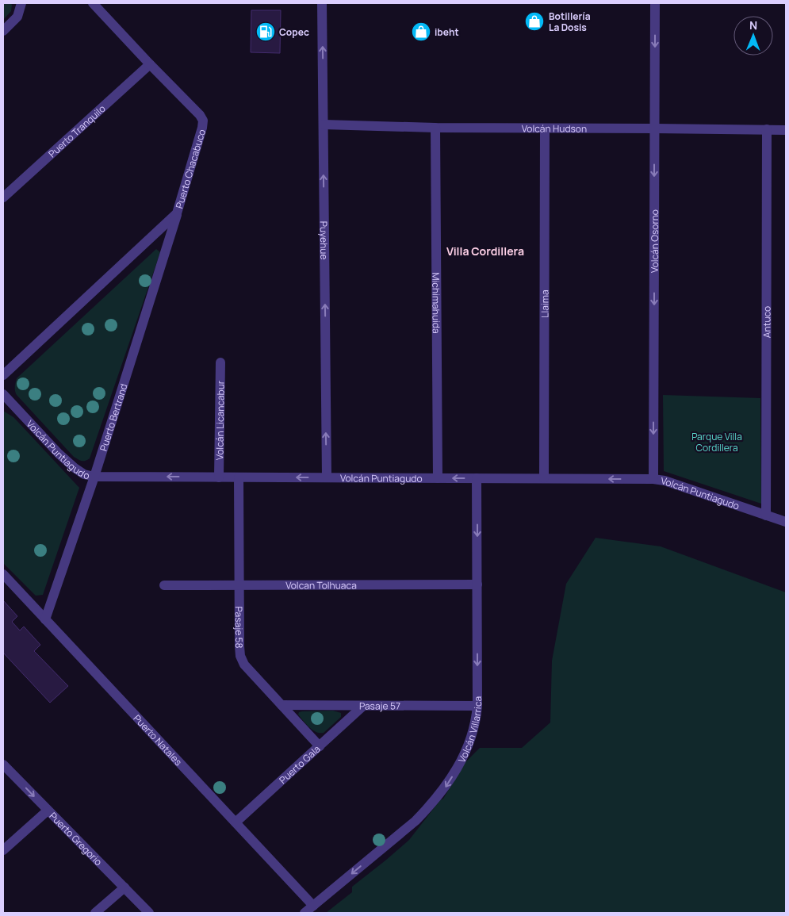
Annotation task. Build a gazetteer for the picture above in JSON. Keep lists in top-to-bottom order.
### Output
{
  "streets": {
    "street": [
      "Volcán Hudson",
      "Puerto Tranquilo",
      "Puerto Chacabuco",
      "Puyehue",
      "Volcán Osorno",
      "Michimahuida",
      "Llaima",
      "Antuco",
      "Puerto Bertrand",
      "Volcán Licancabur",
      "Volcán Puntiagudo",
      "Volcan Tolhuaca",
      "Pasaje 58",
      "Pasaje 57",
      "Volcán Villarrica",
      "Puerto Natales",
      "Puerto Gala",
      "Puerto Gregorio"
    ]
  },
  "crossings": [
    ["Volcán Hudson", "Puyehue"],
    ["Volcán Hudson", "Volcán Osorno"],
    ["Volcán Hudson", "Michimahuida"],
    ["Volcán Hudson", "Llaima"],
    ["Volcán Hudson", "Antuco"],
    ["Puerto Tranquilo", "Puerto Chacabuco"],
    ["Puerto Chacabuco", "Puerto Bertrand"],
    ["Puyehue", "Volcán Puntiagudo"],
    ["Volcán Osorno", "Volcán Puntiagudo"],
    ["Michimahuida", "Volcán Puntiagudo"],
    ["Llaima", "Volcán Puntiagudo"],
    ["Antuco", "Volcán Puntiagudo"],
    ["Puerto Bertrand", "Volcán Puntiagudo"],
    ["Puerto Bertrand", "Puerto Natales"],
    ["Volcán Licancabur", "Volcán Puntiagudo"],
    ["Volcán Puntiagudo", "Pasaje 58"],
    ["Volcán Puntiagudo", "Volcán Villarrica"],
    ["Volcan Tolhuaca", "Pasaje 58"],
    ["Volcan Tolhuaca", "Volcán Villarrica"],
    ["Pasaje 58", "Pasaje 57"],
    ["Pasaje 58", "Puerto Gala"],
    ["Pasaje 57", "Volcán Villarrica"],
    ["Pasaje 57", "Puerto Gala"],
    ["Volcán Villarrica", "Puerto Natales"],
    ["Puerto Natales", "Puerto Gala"]
  ],
  "one_way": [
    "Puyehue",
    "Volcán Osorno",
    "Volcán Puntiagudo",
    "Volcán Villarrica"
  ],
  "districts": ["Villa Cordillera"],
  "parks": ["Parque Villa Cordillera"],
  "places": {
    "shop": ["Botillería La Dosis", "ibeht"],
    "fuel station": ["Copec"]
  },
  "north": "top"
}
